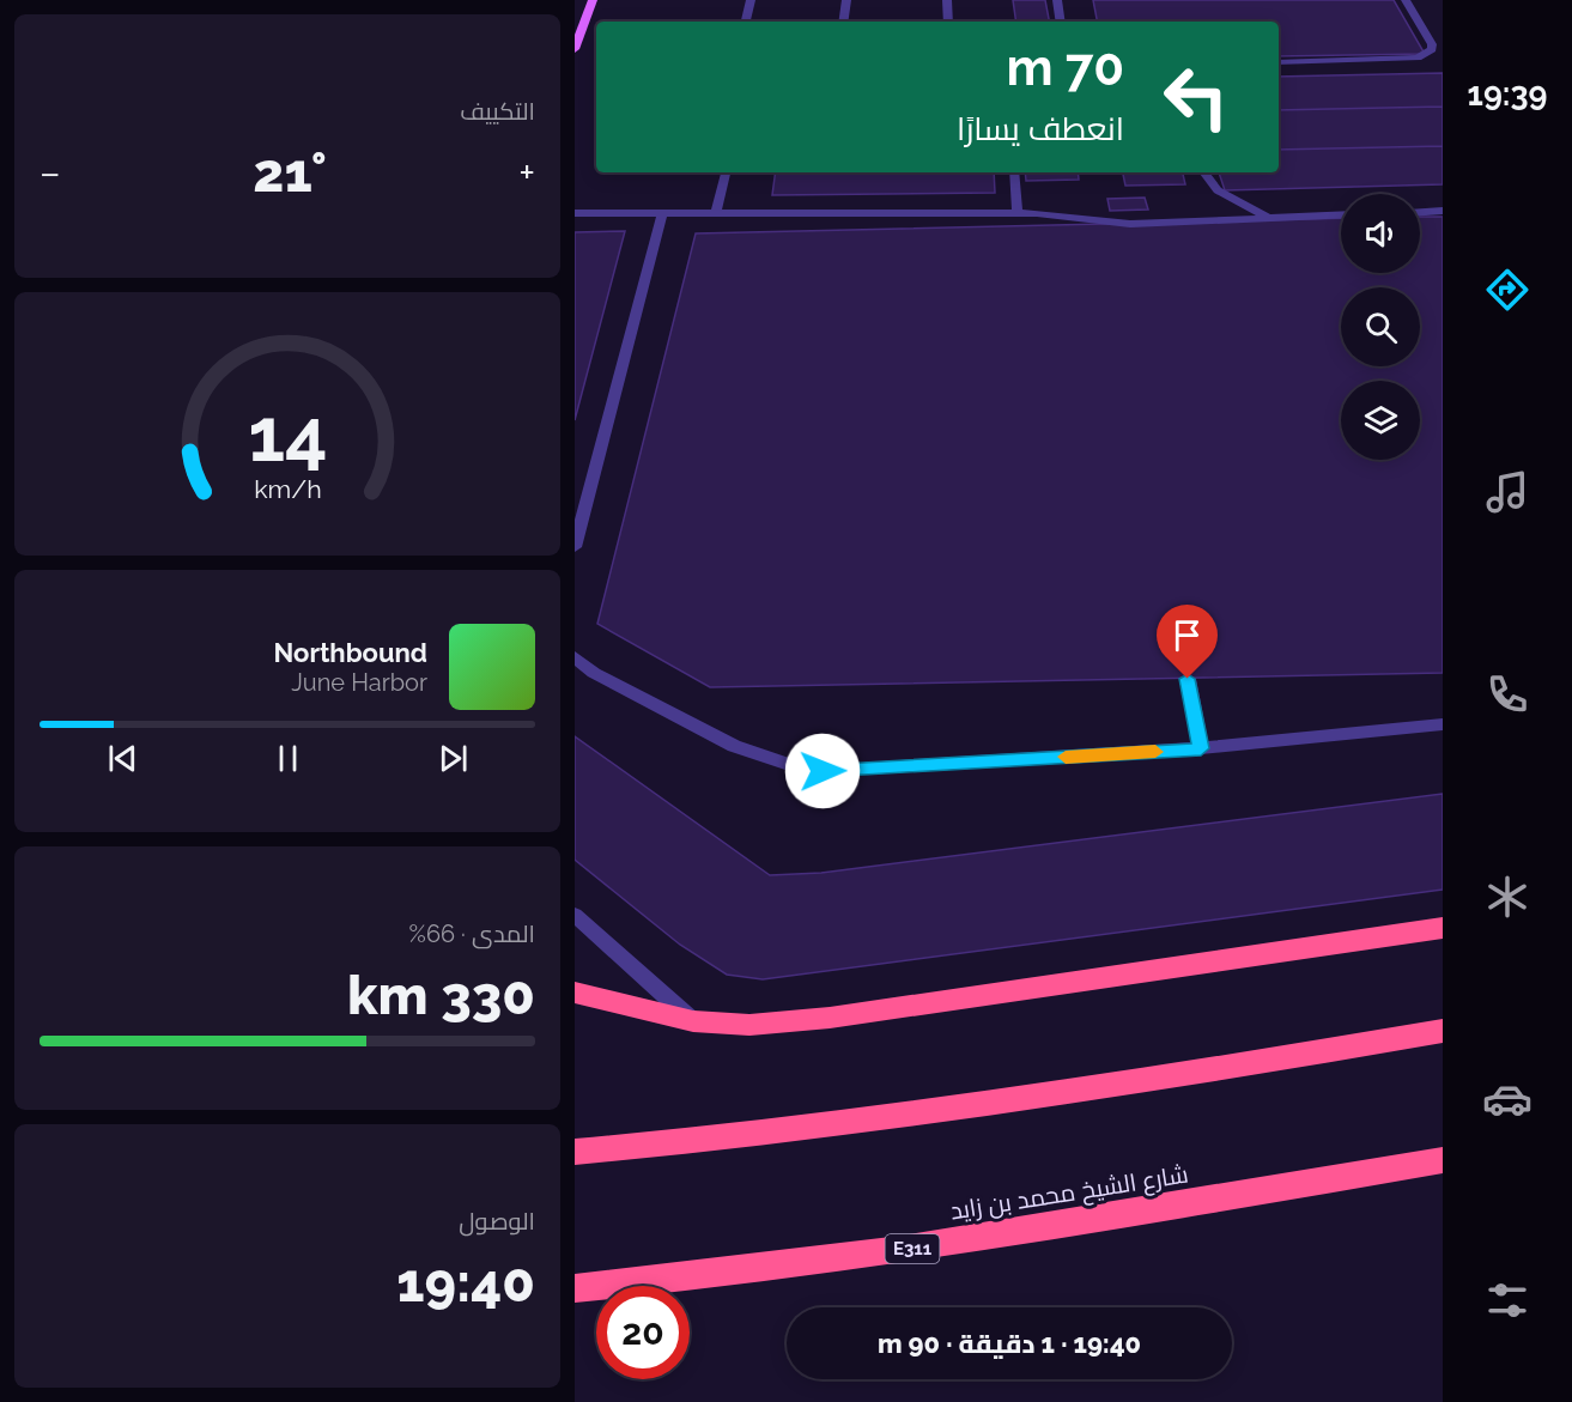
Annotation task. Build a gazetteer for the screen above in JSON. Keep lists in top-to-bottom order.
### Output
{
  "streets": {
    "highway": ["شارع الشيخ محمد بن زايد", "E311"]
  },
  "page": {
    "tabs": "19:39",
    "tile": [
      "التكييف",
      ["المدى · 66%", "330 km"],
      ["الوصول", "19:40"]
    ],
    "turn": ["70 m", "انعطف يسارًا"],
    "heat": ["−", "21°", "+"],
    "song": ["Northbound", "June Harbor"],
    "limit": "20",
    "trip": "19:40 · 1 دقيقة · 90 m",
    "gauge": ["14", "km/h"]
  }
}
